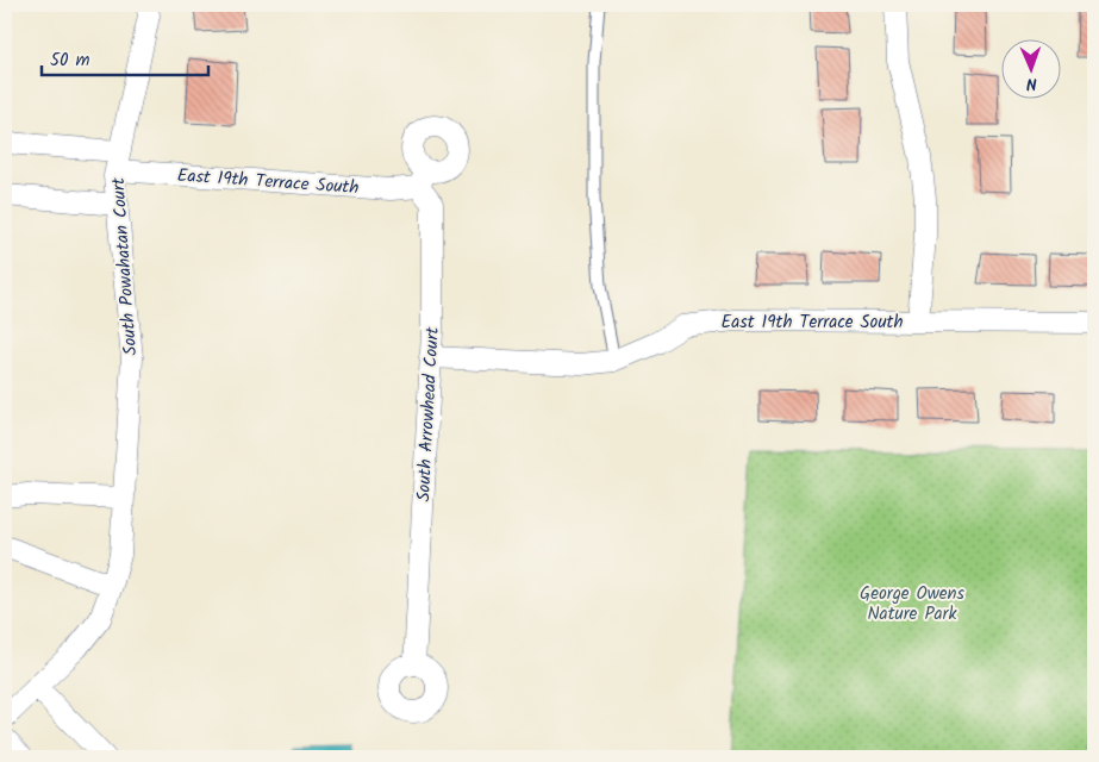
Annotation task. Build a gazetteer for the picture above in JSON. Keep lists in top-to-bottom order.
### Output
{
  "streets": {
    "street": ["East 19th Terrace South", "South Powahatan Court", "South Arrowhead Court"]
  },
  "crossings": [
    ["East 19th Terrace South", "South Powahatan Court"],
    ["East 19th Terrace South", "South Arrowhead Court"]
  ],
  "parks": ["George Owens Nature Park"],
  "scale_bar": "50 m",
  "north": "bottom"
}
